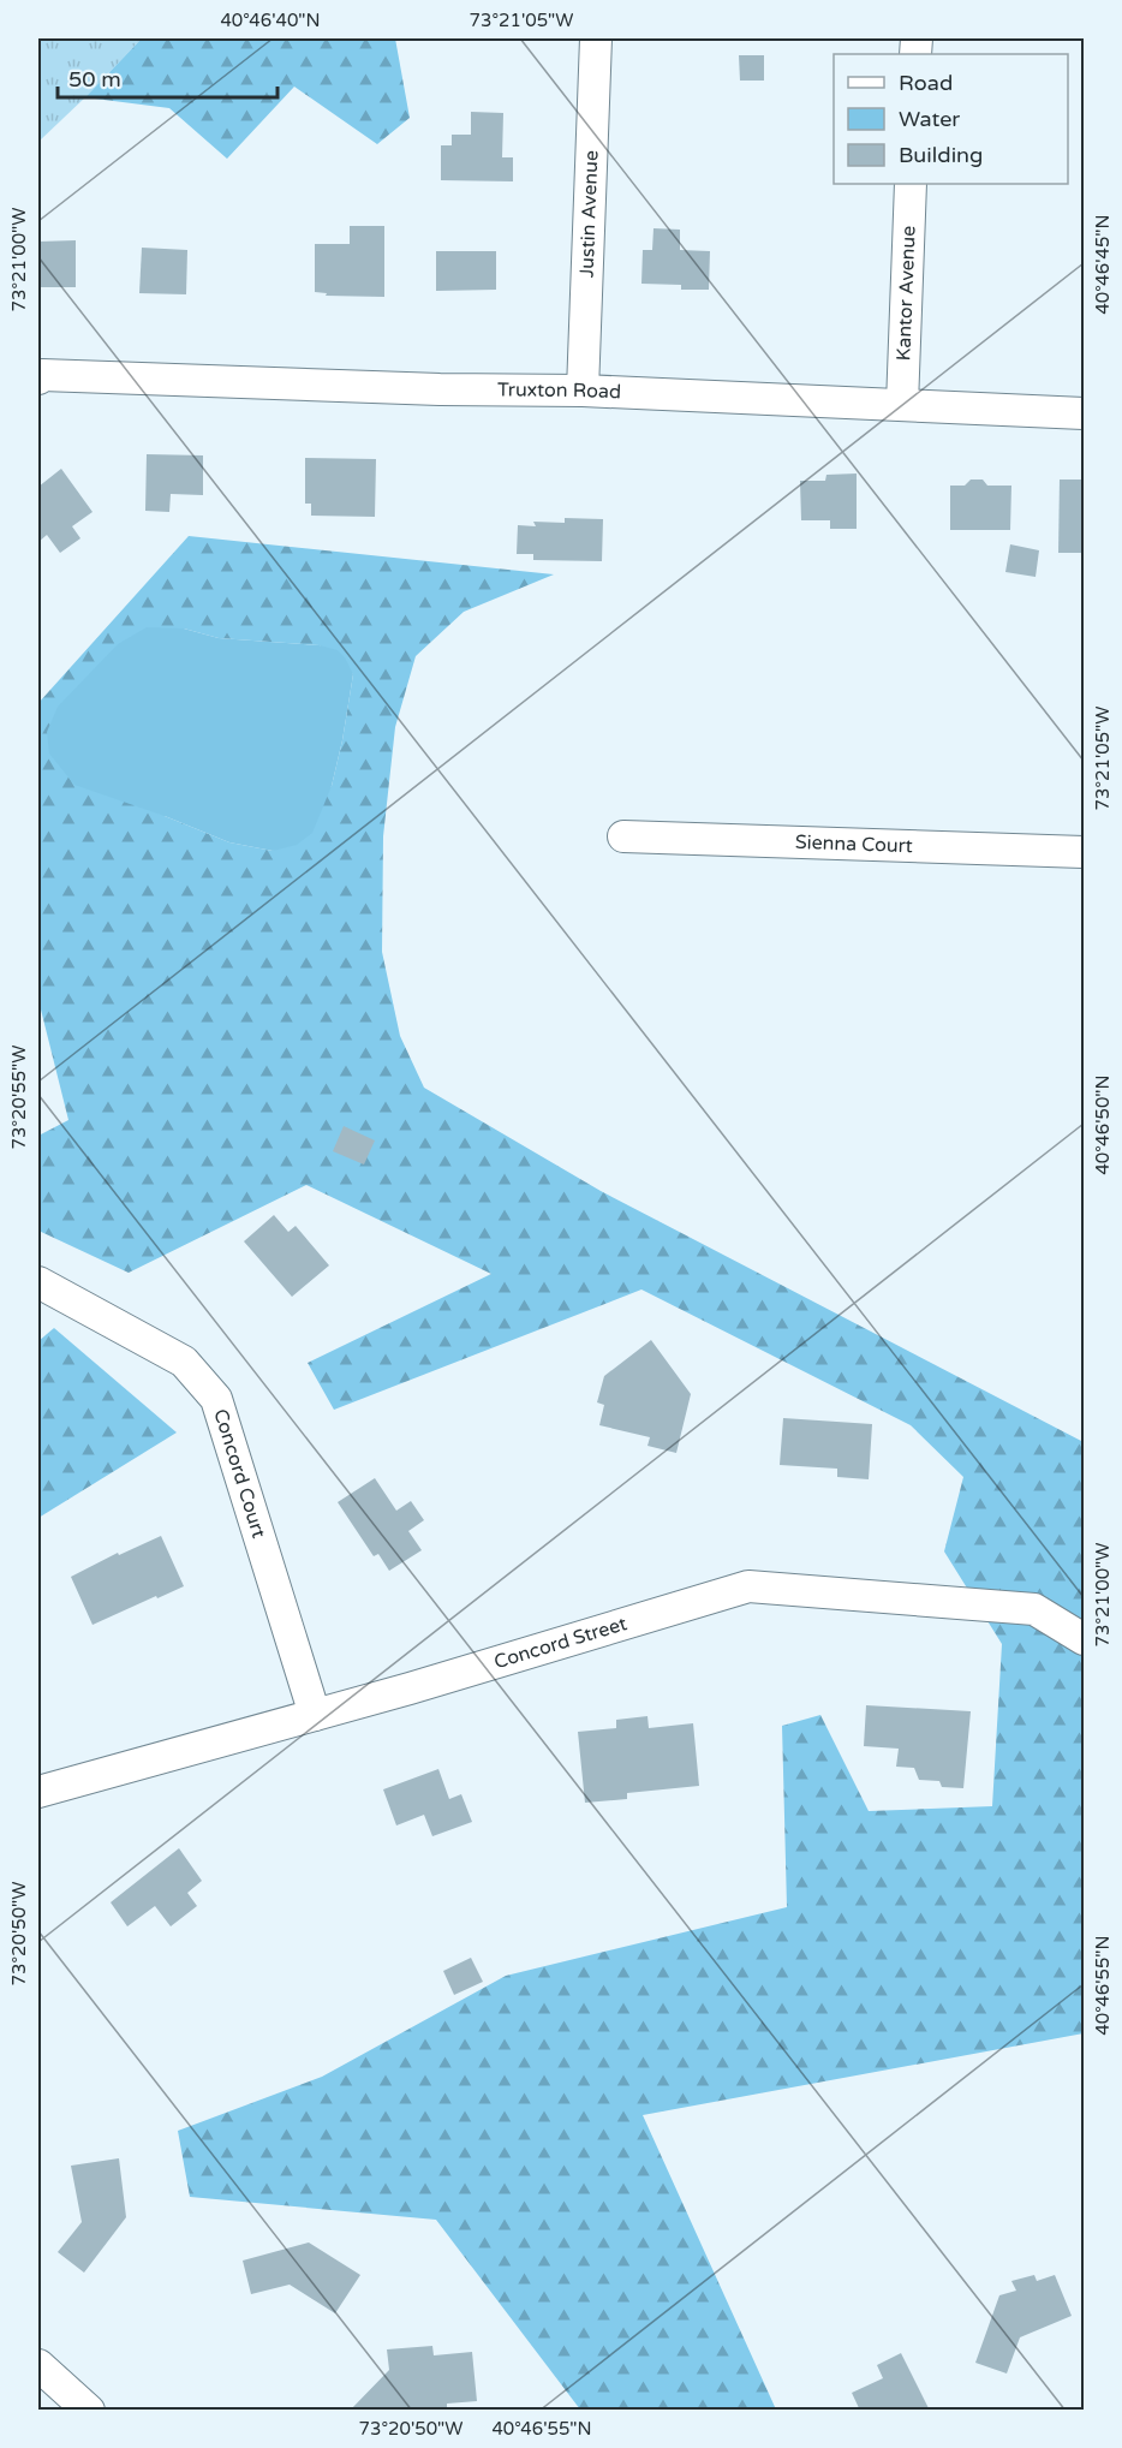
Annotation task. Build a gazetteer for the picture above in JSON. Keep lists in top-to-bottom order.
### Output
{
  "streets": {
    "street": [
      "Justin Avenue",
      "Kantor Avenue",
      "Truxton Road",
      "Sienna Court",
      "Concord Court",
      "Concord Street"
    ]
  },
  "crossings": [
    ["Justin Avenue", "Truxton Road"],
    ["Kantor Avenue", "Truxton Road"],
    ["Concord Court", "Concord Street"]
  ],
  "legend": ["Road", "Water", "Building"],
  "scale_bar": "50 m",
  "coordinates": [
    "40°46'40\"N",
    "73°21'05\"W",
    "73°21'00\"W",
    "40°46'45\"N",
    "73°20'55\"W",
    "40°46'50\"N",
    "73°20'50\"W",
    "40°46'55\"N"
  ]
}
